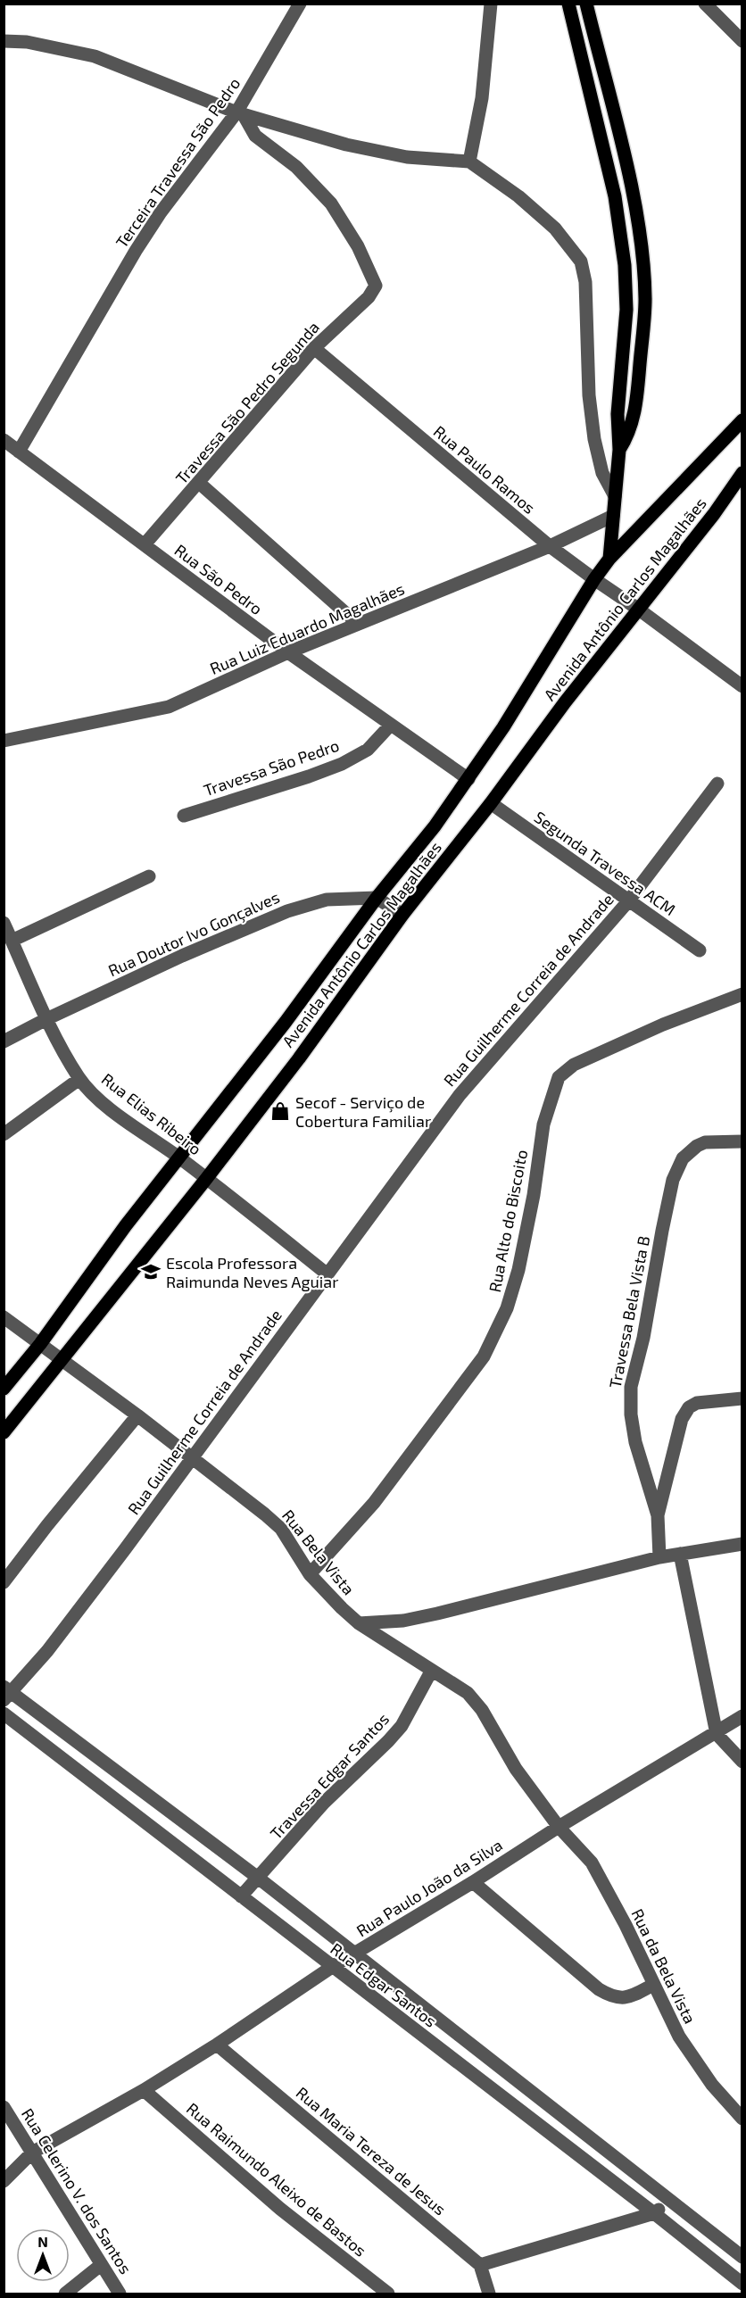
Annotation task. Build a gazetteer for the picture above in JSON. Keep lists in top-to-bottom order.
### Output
{
  "streets": {
    "main road": ["Avenida Antônio Carlos Magalhães"],
    "street": [
      "Terceira Travessa São Pedro",
      "Travessa São Pedro Segunda",
      "Rua Paulo Ramos",
      "Rua São Pedro",
      "Rua Luiz Eduardo Magalhães",
      "Travessa São Pedro",
      "Segunda Travessa ACM",
      "Rua Doutor Ivo Gonçalves",
      "Rua Guilherme Correia de Andrade",
      "Rua Elias Ribeiro",
      "Rua Alto do Biscoito",
      "Travessa Bela Vista B",
      "Rua Bela Vista",
      "Travessa Edgar Santos",
      "Rua Paulo João da Silva",
      "Rua da Bela Vista",
      "Rua Edgar Santos",
      "Rua Maria Tereza de Jesus",
      "Rua Raimundo Aleixo de Bastos",
      "Rua Celerino V. dos Santos"
    ]
  },
  "crossings": [
    ["Terceira Travessa São Pedro", "Travessa São Pedro Segunda"],
    ["Terceira Travessa São Pedro", "Rua São Pedro"],
    ["Travessa São Pedro Segunda", "Rua Paulo Ramos"],
    ["Travessa São Pedro Segunda", "Rua São Pedro"],
    ["Rua Paulo Ramos", "Avenida Antônio Carlos Magalhães"],
    ["Rua Paulo Ramos", "Rua Luiz Eduardo Magalhães"],
    ["Rua São Pedro", "Avenida Antônio Carlos Magalhães"],
    ["Rua São Pedro", "Rua Luiz Eduardo Magalhães"],
    ["Rua São Pedro", "Travessa São Pedro"],
    ["Avenida Antônio Carlos Magalhães", "Segunda Travessa ACM"],
    ["Avenida Antônio Carlos Magalhães", "Rua Doutor Ivo Gonçalves"],
    ["Avenida Antônio Carlos Magalhães", "Rua Elias Ribeiro"],
    ["Avenida Antônio Carlos Magalhães", "Rua Bela Vista"],
    ["Segunda Travessa ACM", "Rua Guilherme Correia de Andrade"],
    ["Rua Doutor Ivo Gonçalves", "Rua Elias Ribeiro"],
    ["Rua Guilherme Correia de Andrade", "Rua Elias Ribeiro"],
    ["Rua Guilherme Correia de Andrade", "Rua Bela Vista"],
    ["Rua Guilherme Correia de Andrade", "Rua Edgar Santos"],
    ["Rua Alto do Biscoito", "Rua Bela Vista"],
    ["Rua Bela Vista", "Travessa Edgar Santos"],
    ["Rua Bela Vista", "Rua da Bela Vista"],
    ["Travessa Edgar Santos", "Rua da Bela Vista"],
    ["Travessa Edgar Santos", "Rua Edgar Santos"],
    ["Rua Paulo João da Silva", "Rua da Bela Vista"],
    ["Rua Paulo João da Silva", "Rua Edgar Santos"],
    ["Rua Paulo João da Silva", "Rua Maria Tereza de Jesus"],
    ["Rua Paulo João da Silva", "Rua Raimundo Aleixo de Bastos"],
    ["Rua Paulo João da Silva", "Rua Celerino V. dos Santos"]
  ],
  "places": {
    "shop": ["Secof - Serviço de Cobertura Familiar"],
    "school or university": ["Escola Professora Raimunda Neves Aguiar"]
  },
  "north": "top"
}
